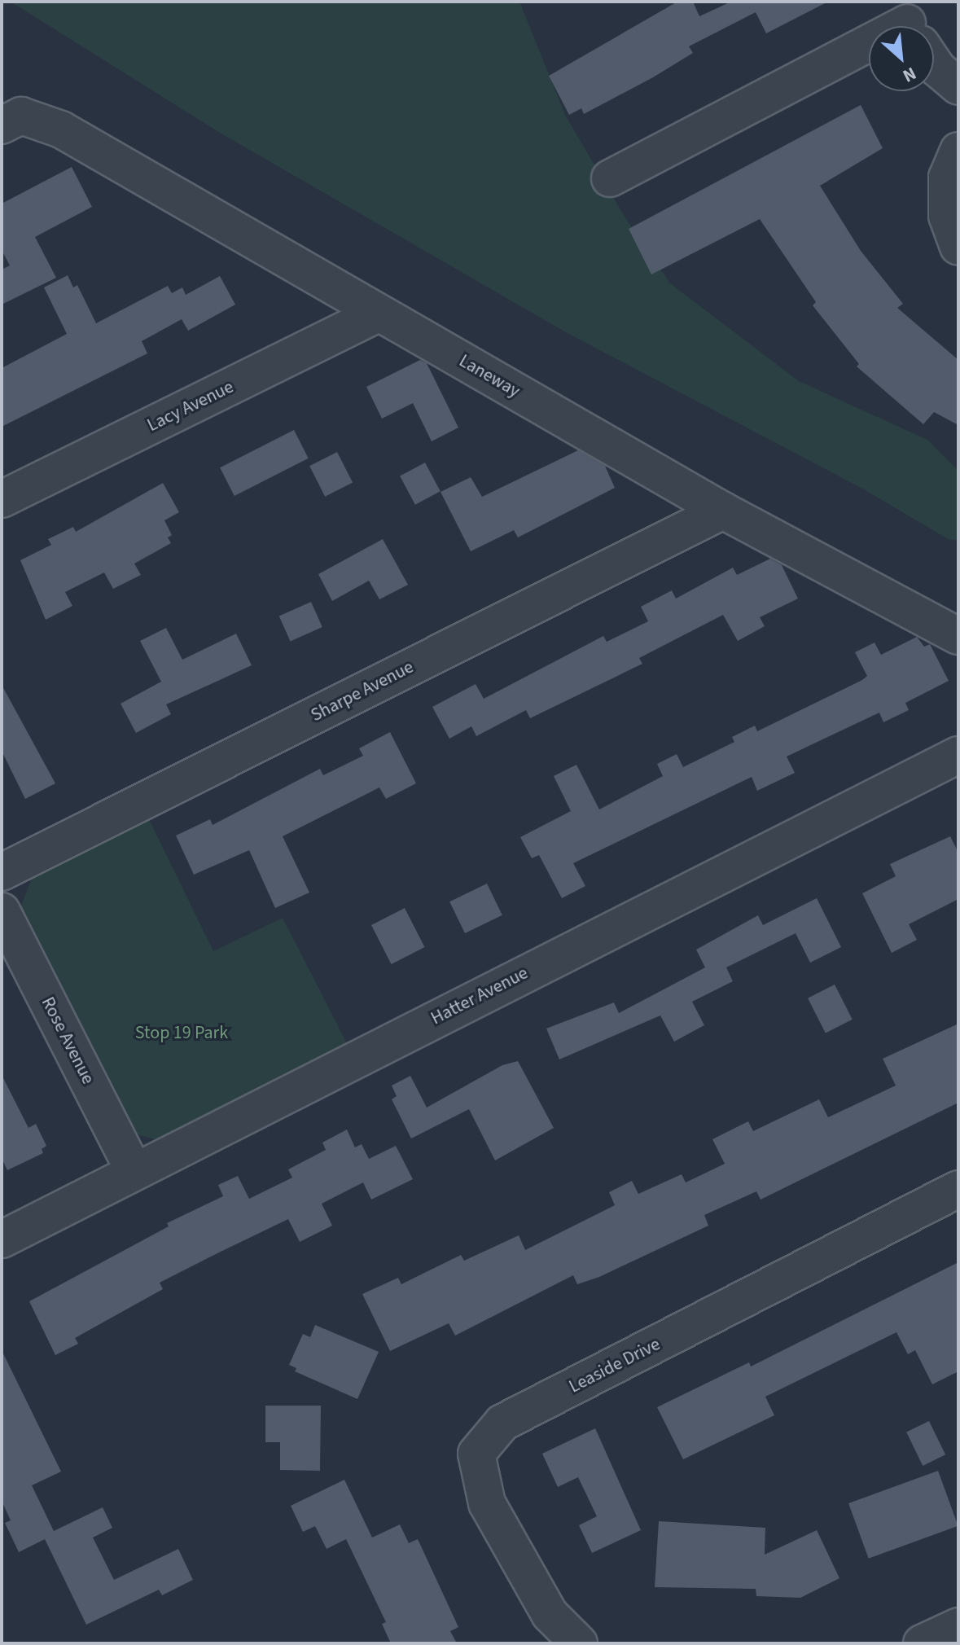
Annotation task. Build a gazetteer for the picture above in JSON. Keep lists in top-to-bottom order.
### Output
{
  "streets": {
    "street": [
      "Laneway",
      "Lacy Avenue",
      "Sharpe Avenue",
      "Hatter Avenue",
      "Rose Avenue",
      "Leaside Drive"
    ]
  },
  "crossings": [
    ["Laneway", "Lacy Avenue"],
    ["Laneway", "Sharpe Avenue"],
    ["Hatter Avenue", "Rose Avenue"]
  ],
  "parks": ["Stop 19 Park"],
  "north": "bottom right"
}
